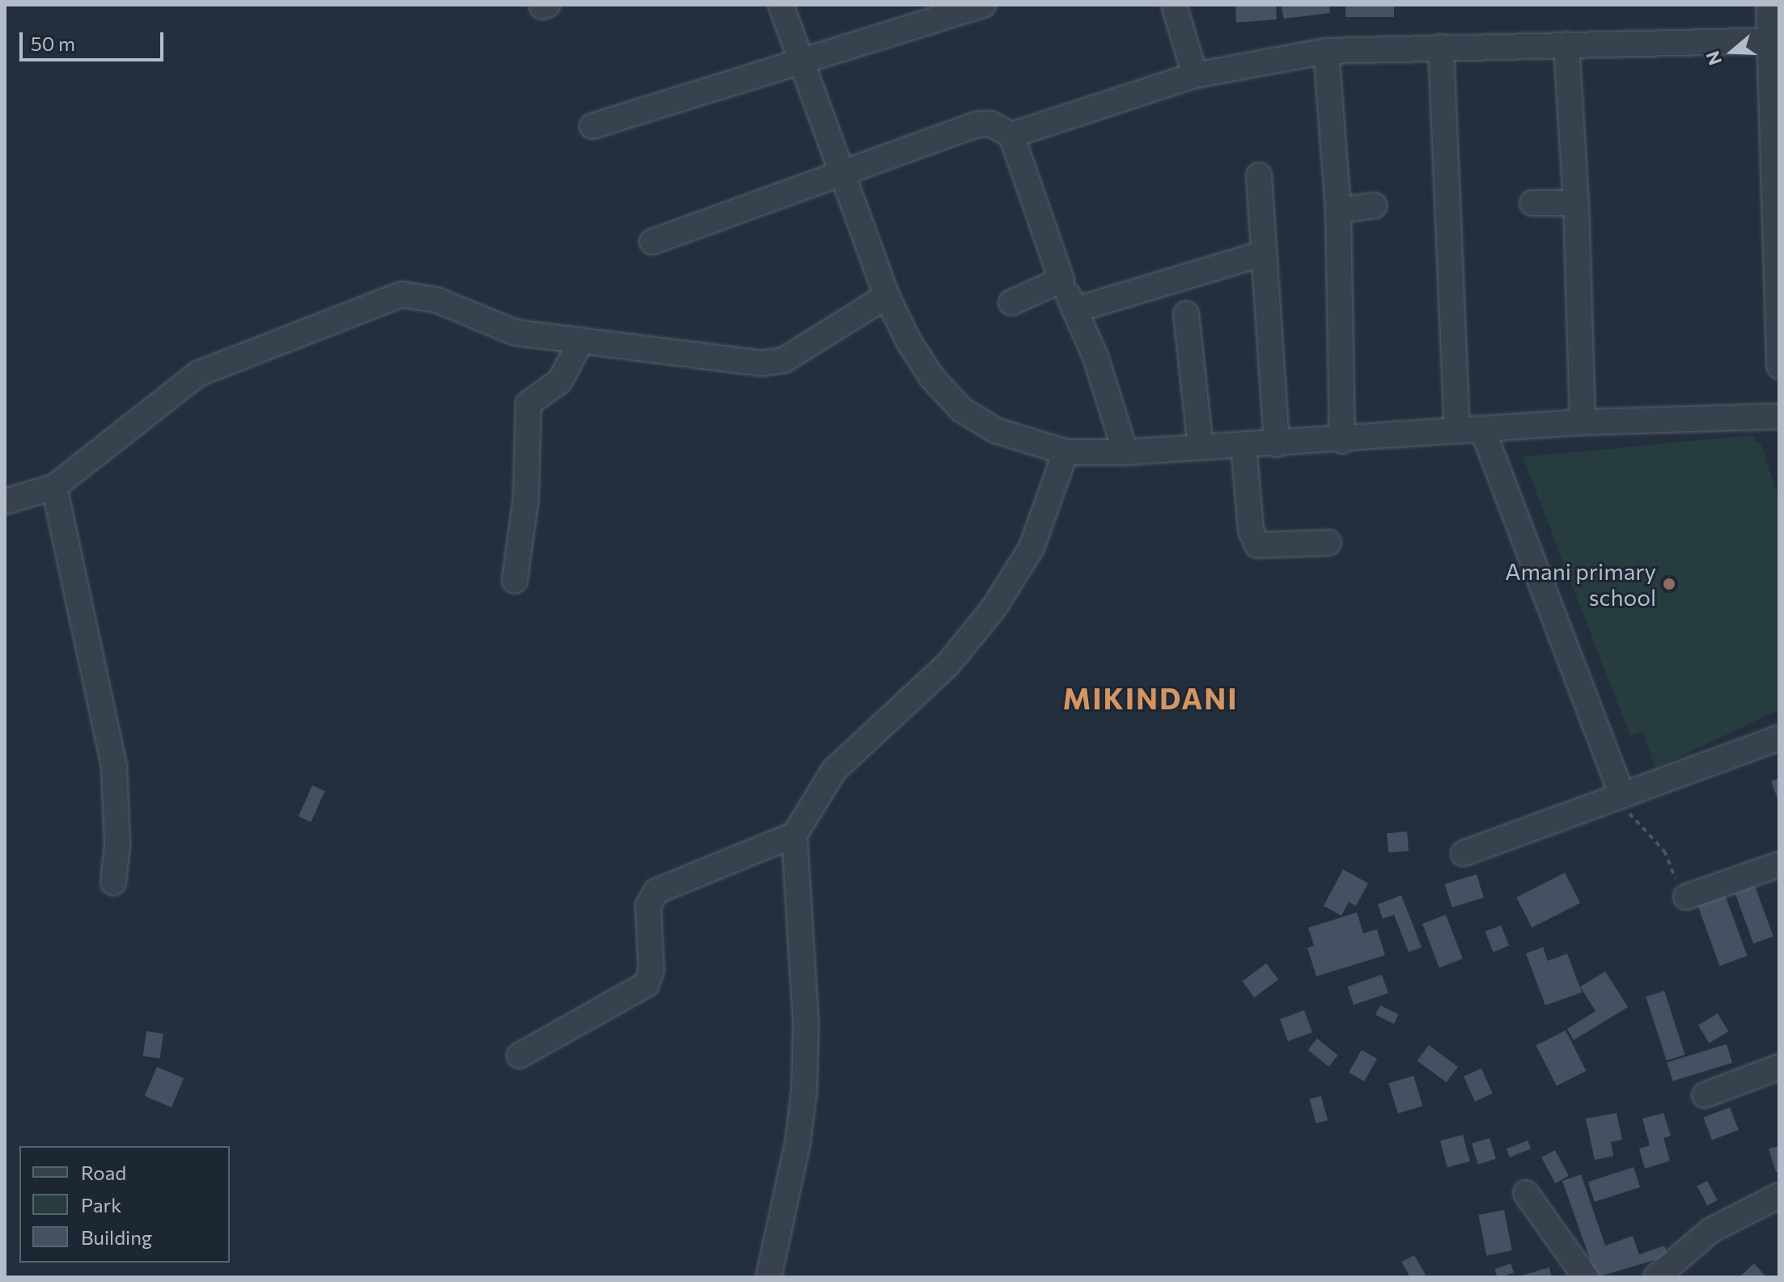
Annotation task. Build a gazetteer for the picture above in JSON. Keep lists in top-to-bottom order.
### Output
{
  "districts": ["MIKINDANI"],
  "places": ["Amani primary school"],
  "legend": ["Road", "Park", "Building"],
  "scale_bar": "50 m",
  "north": "left"
}
